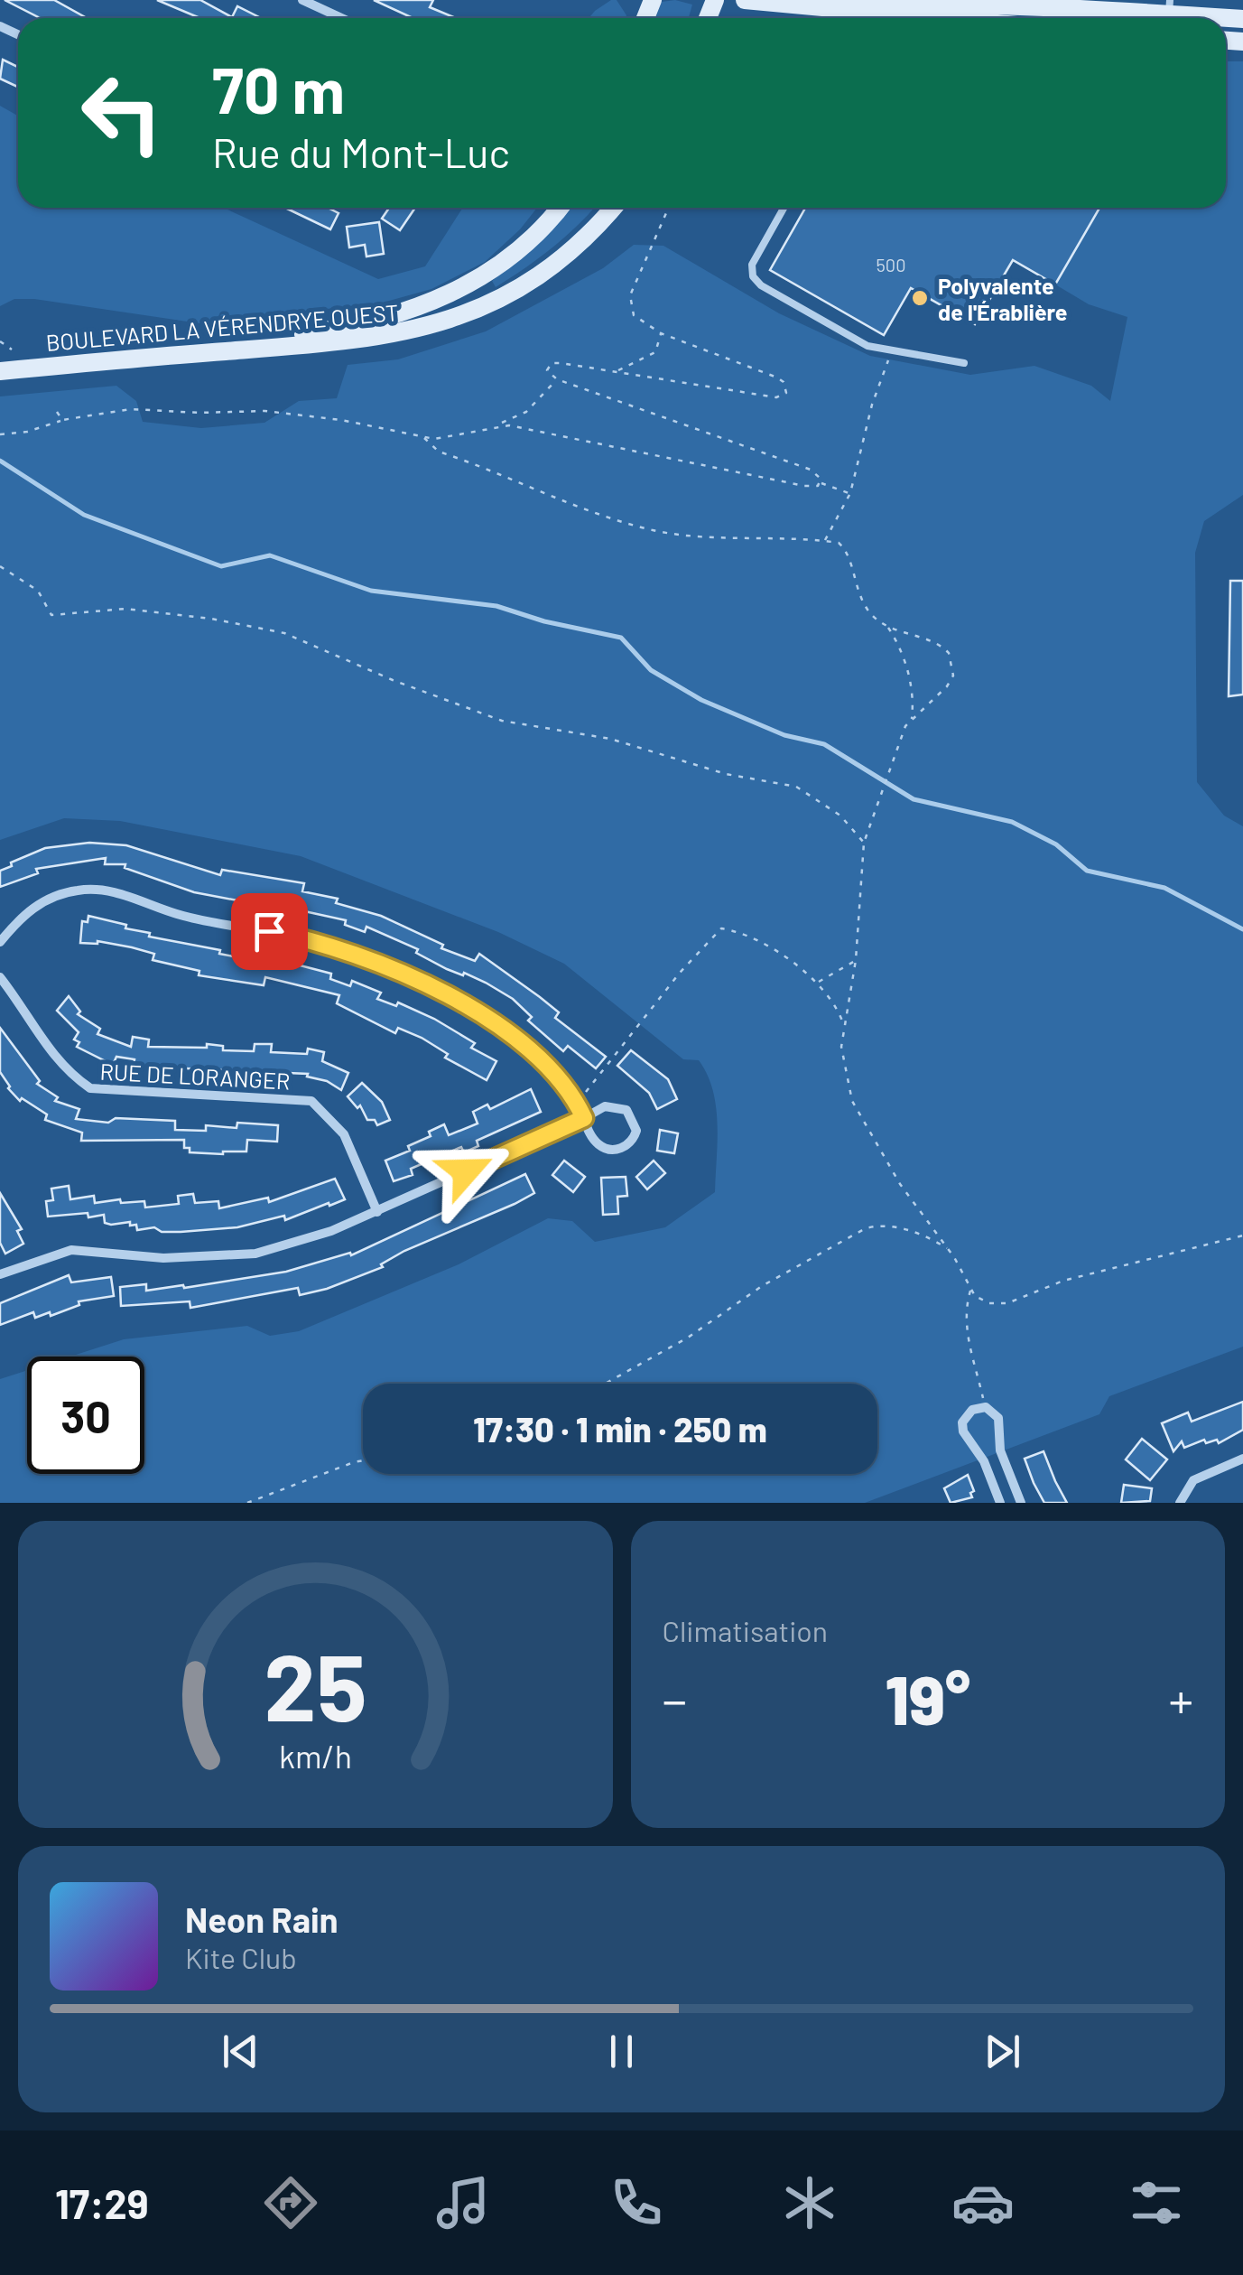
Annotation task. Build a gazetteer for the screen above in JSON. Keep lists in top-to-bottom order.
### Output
{
  "streets": {
    "main road": ["BOULEVARD LA VÉRENDRYE OUEST"],
    "street": ["RUE DE LORANGER"]
  },
  "places": ["Polyvalente de l'Érablière"],
  "house_numbers": ["500"],
  "page": {
    "turn": ["70 m", "Rue du Mont-Luc"],
    "limit": "30",
    "trip": "17:30 · 1 min · 250 m",
    "tile": "Climatisation",
    "heat": ["−", "19°", "+"],
    "song": ["Neon Rain", "Kite Club"],
    "tabs": "17:29",
    "gauge": ["25", "km/h"]
  }
}
